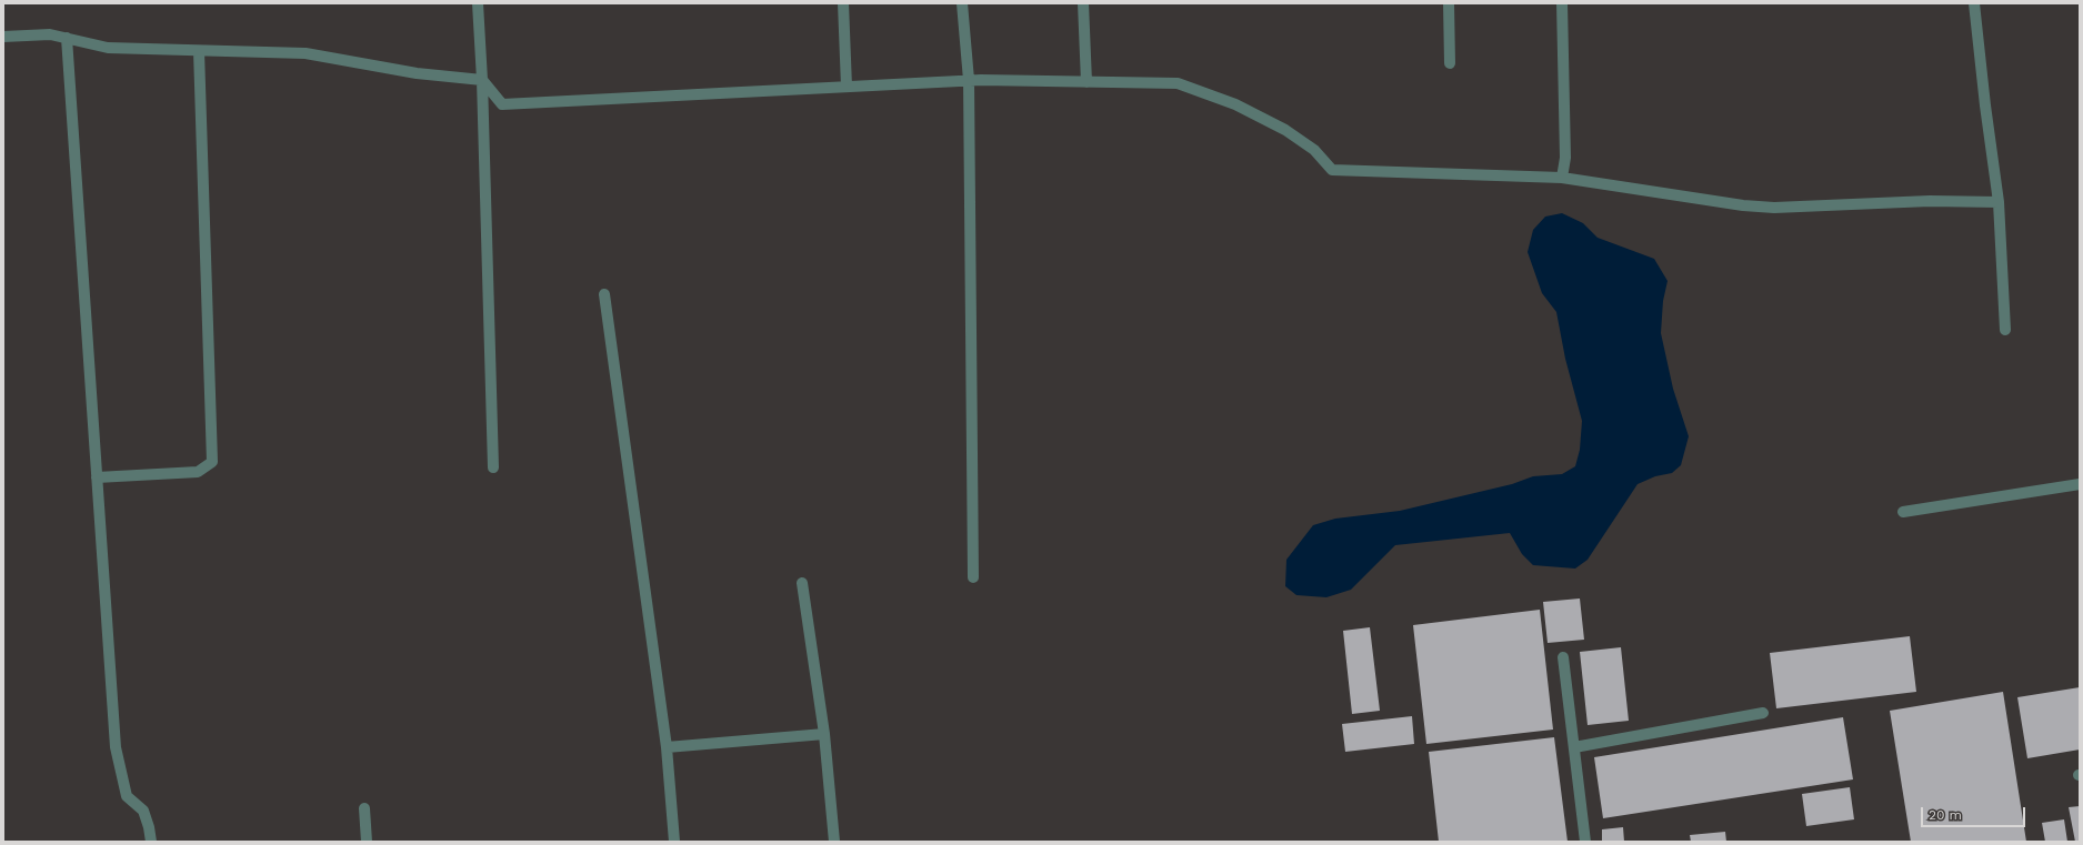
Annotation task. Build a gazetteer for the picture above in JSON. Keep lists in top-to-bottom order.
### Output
{
  "scale_bar": "20 m"
}
